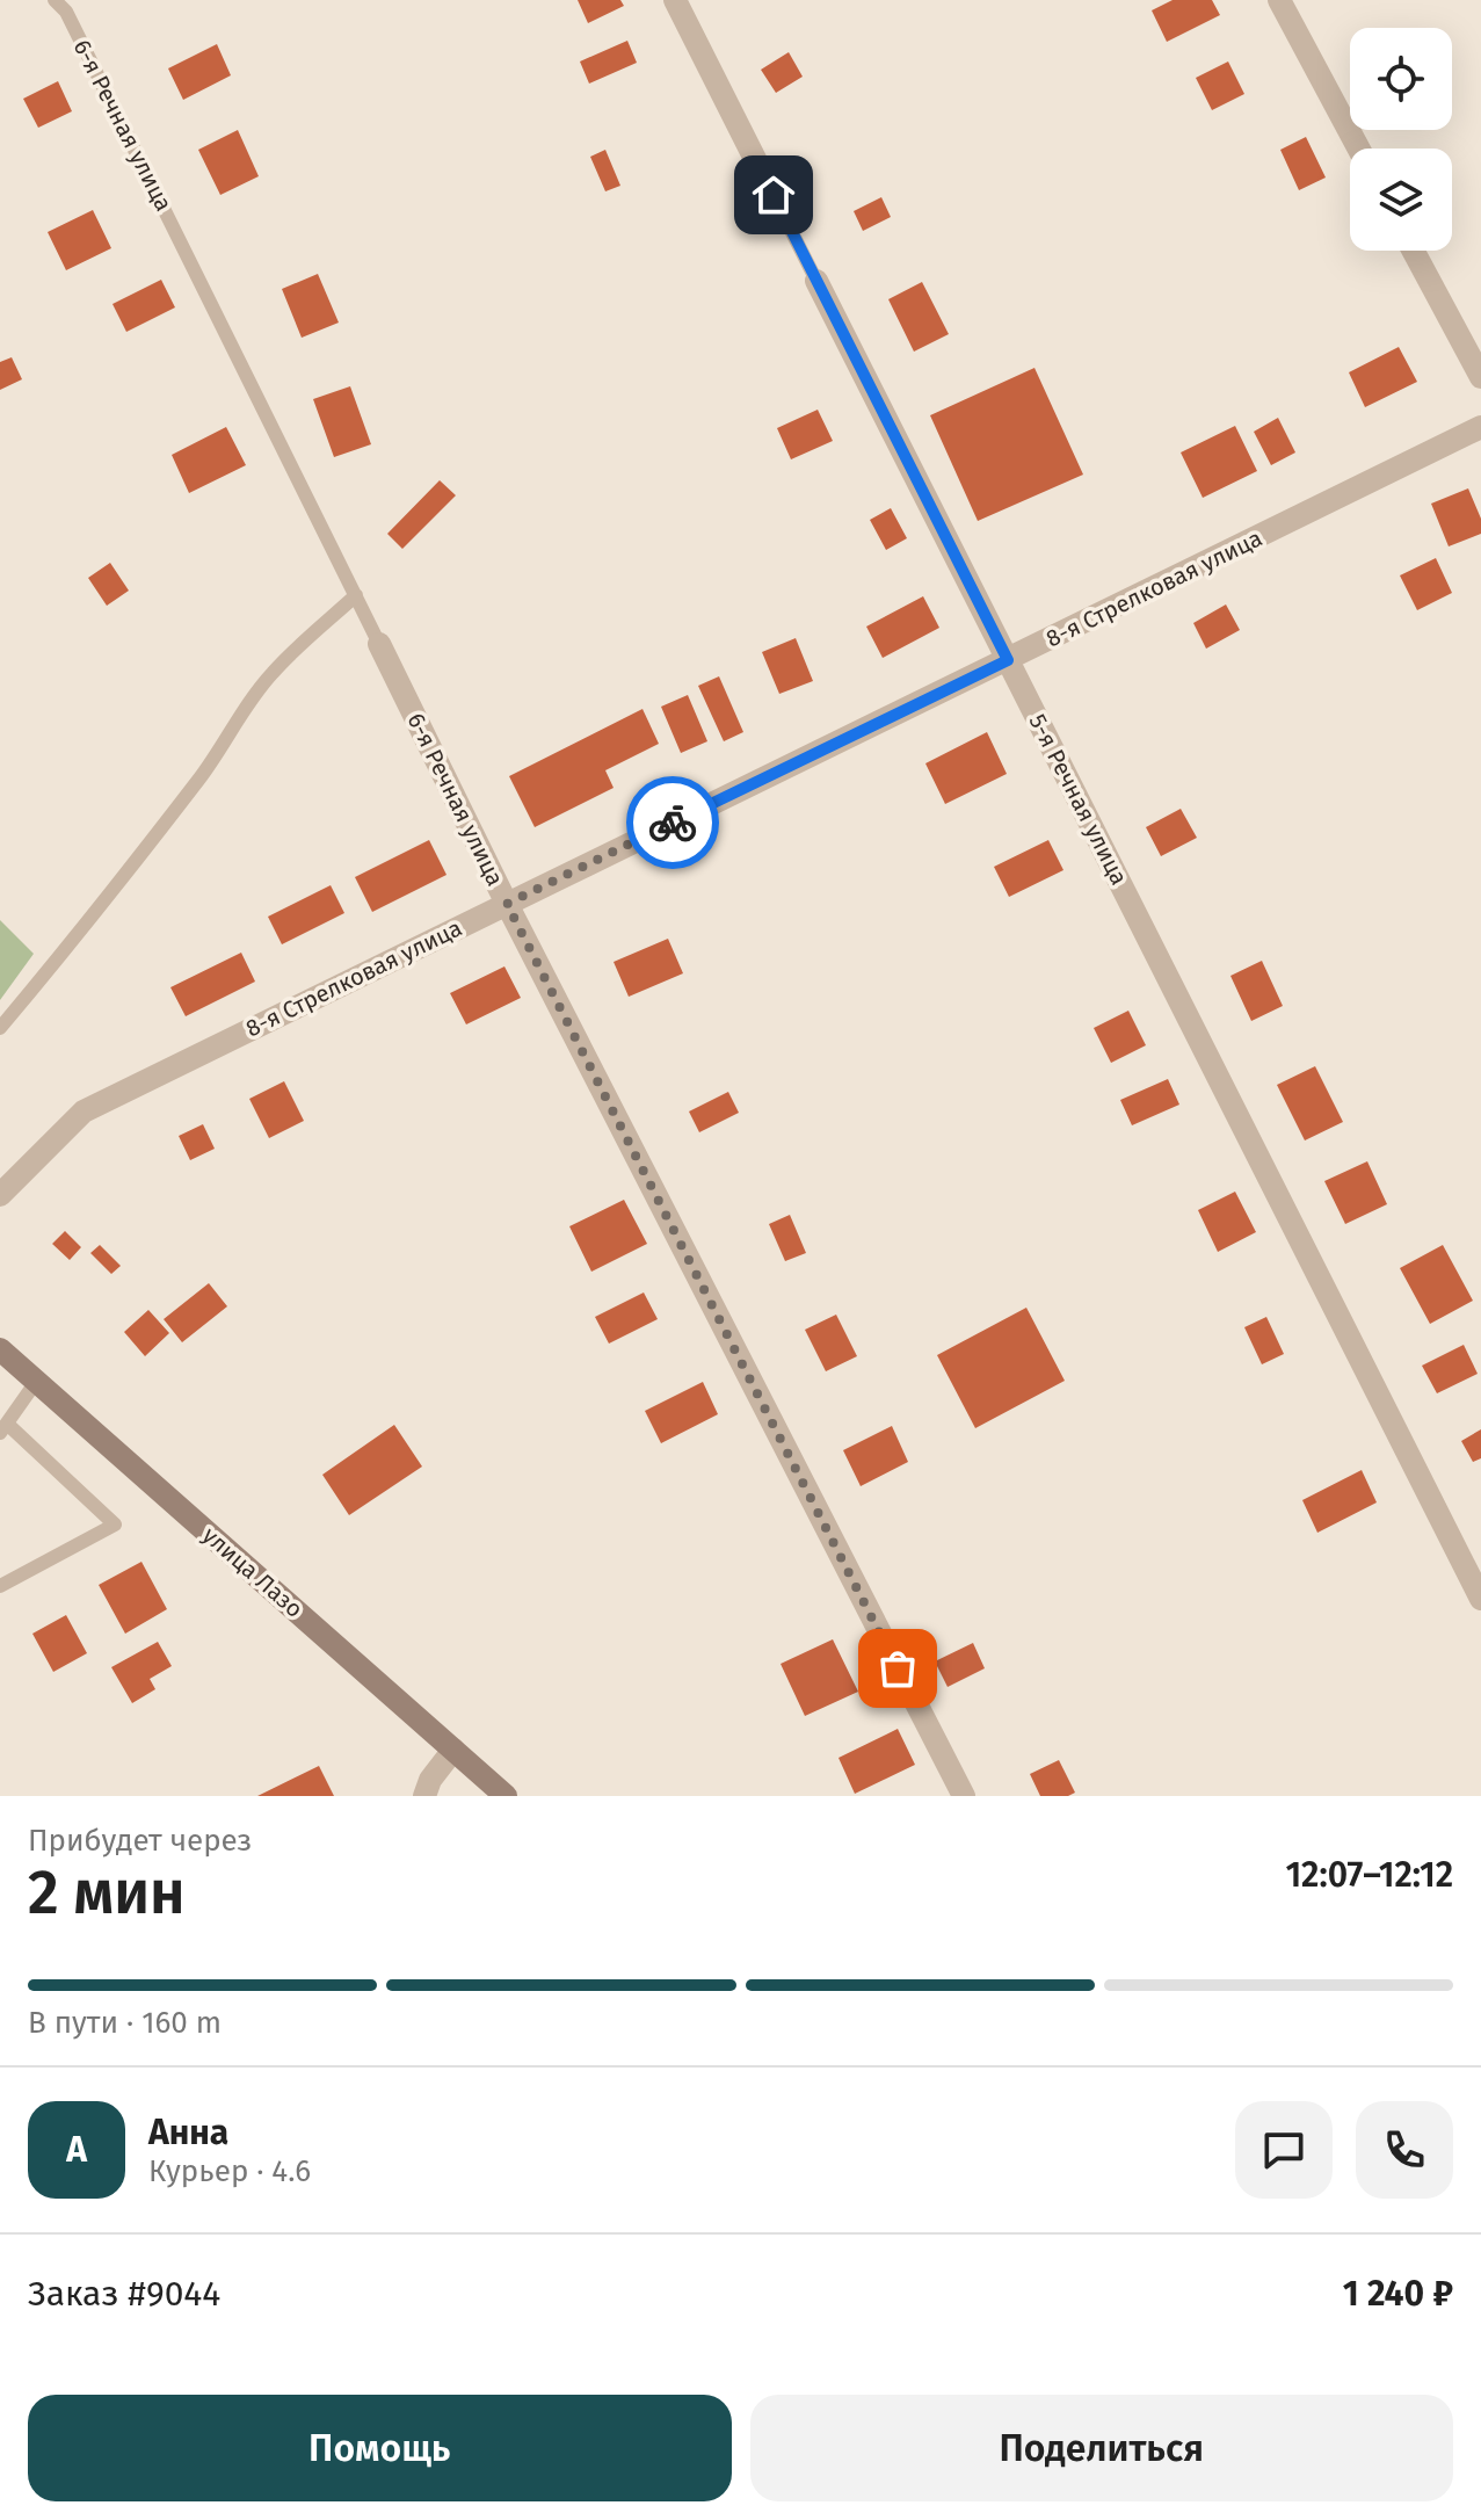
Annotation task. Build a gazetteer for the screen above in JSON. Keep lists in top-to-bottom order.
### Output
{
  "streets": {
    "main road": ["улица Лазо"],
    "street": ["6-я Речная улица", "8-я Стрелковая улица", "5-я Речная улица"]
  },
  "crossings": [
    ["6-я Речная улица", "8-я Стрелковая улица"],
    ["8-я Стрелковая улица", "5-я Речная улица"]
  ],
  "page": {
    "heading": ["2 мин", "Прибудет через", "12:07–12:12"],
    "panel": [
      "Анна",
      "Курьер · 4.6",
      "Заказ #9044",
      "1 240 ₽"
    ],
    "bar": "В пути · 160 m",
    "round": "А",
    "buttons": ["Помощь", "Поделиться"]
  }
}
